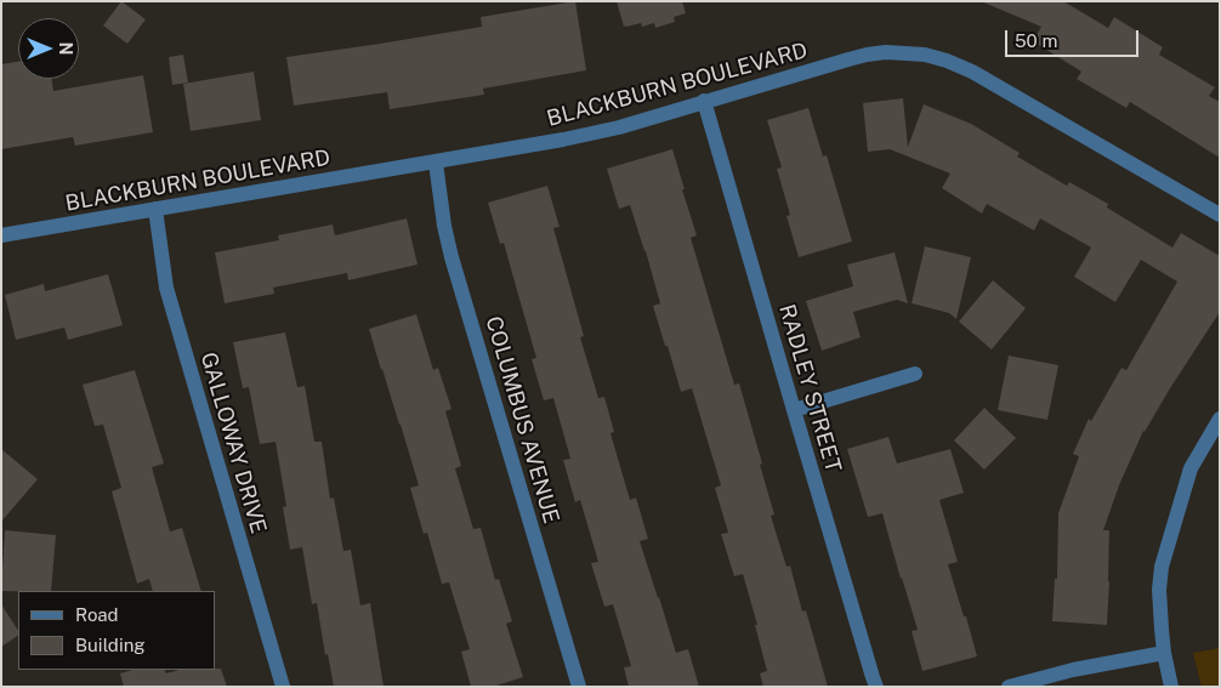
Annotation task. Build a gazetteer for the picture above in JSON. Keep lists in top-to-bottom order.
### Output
{
  "streets": {
    "street": [
      "BLACKBURN BOULEVARD",
      "RADLEY STREET",
      "COLUMBUS AVENUE",
      "GALLOWAY DRIVE"
    ]
  },
  "crossings": [
    ["BLACKBURN BOULEVARD", "RADLEY STREET"],
    ["BLACKBURN BOULEVARD", "COLUMBUS AVENUE"],
    ["BLACKBURN BOULEVARD", "GALLOWAY DRIVE"]
  ],
  "legend": ["Road", "Building"],
  "scale_bar": "50 m",
  "north": "right"
}
